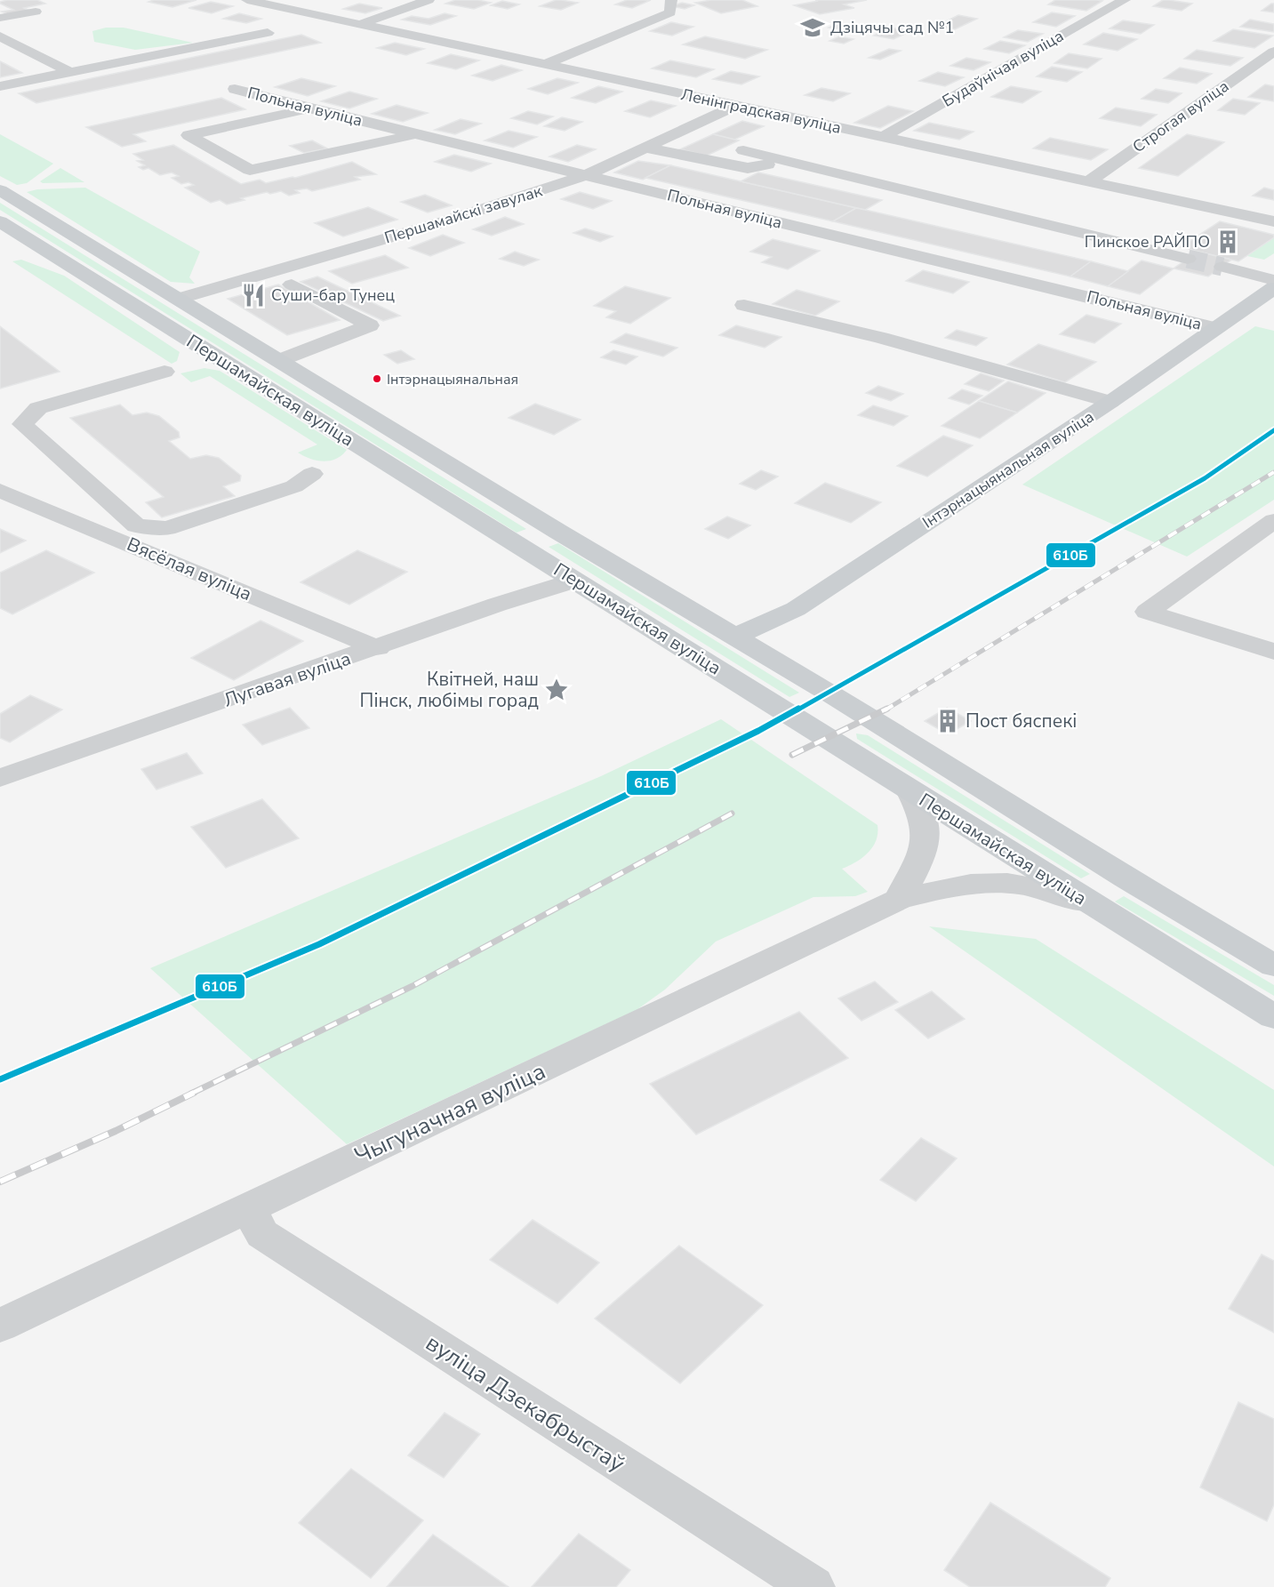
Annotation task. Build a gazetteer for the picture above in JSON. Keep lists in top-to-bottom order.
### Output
{
  "streets": {
    "main road": ["Першамайская вуліца", "Інтэрнацыянальная вуліца"],
    "street": [
      "Будаўнічая вуліца",
      "Польная вуліца",
      "Ленінградская вуліца",
      "Строгая вуліца",
      "Першамайскі завулак",
      "Вясёлая вуліца",
      "Лугавая вуліца",
      "Чыгуначная вуліца",
      "вуліца Дзекабрыстаў"
    ]
  },
  "crossings": [
    ["Будаўнічая вуліца", "Ленінградская вуліца"],
    ["Польная вуліца", "Першамайскі завулак"],
    ["Польная вуліца", "Інтэрнацыянальная вуліца"],
    ["Ленінградская вуліца", "Строгая вуліца"],
    ["Ленінградская вуліца", "Першамайскі завулак"],
    ["Першамайскі завулак", "Першамайская вуліца"],
    ["Першамайская вуліца", "Інтэрнацыянальная вуліца"],
    ["Першамайская вуліца", "Лугавая вуліца"],
    ["Першамайская вуліца", "Чыгуначная вуліца"],
    ["Вясёлая вуліца", "Лугавая вуліца"],
    ["Чыгуначная вуліца", "вуліца Дзекабрыстаў"]
  ],
  "places": {
    "school or university": ["Дзіцячы сад №1"],
    "building": ["Пинское РАЙПО", "Пост бяспекі"],
    "restaurant": ["Суши-бар Тунец"],
    "other": ["Інтэрнацыянальная"],
    "place": ["Квітней, наш Пінск, любімы горад"]
  },
  "lines": ["transit line 610Б"]
}
